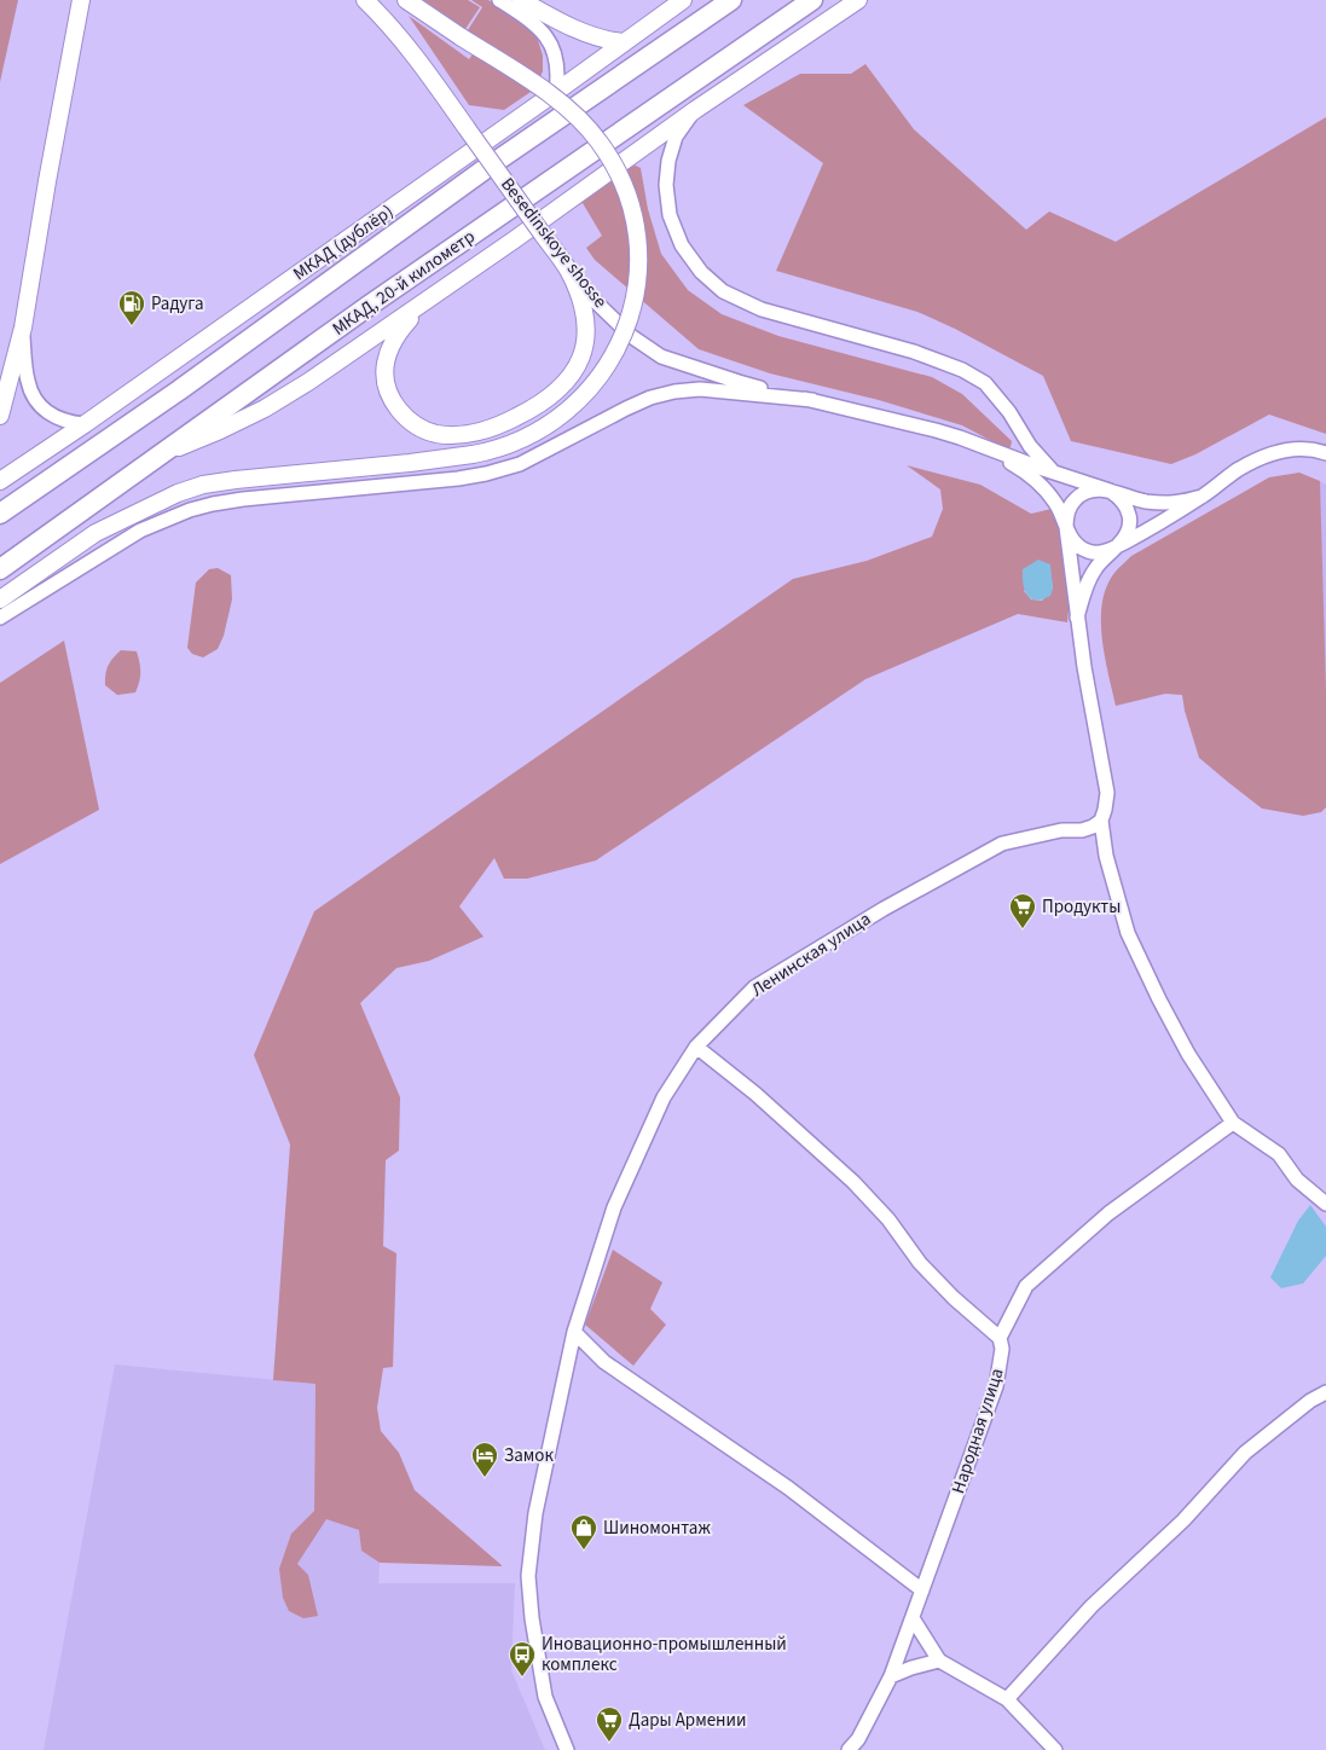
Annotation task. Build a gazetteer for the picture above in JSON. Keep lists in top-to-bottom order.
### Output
{
  "streets": {
    "highway": ["МКАД, 20-й километр"],
    "main road": ["МКАД (дублёр)", "Besedinskoye shosse"],
    "street": ["Ленинская улица", "Народная улица"]
  },
  "places": {
    "fuel station": ["Радуга"],
    "supermarket": ["Продукты", "Дары Армении"],
    "hotel": ["Замок"],
    "shop": ["Шиномонтаж"],
    "bus stop": ["Иновационно-промышленный комплекс"]
  }
}
